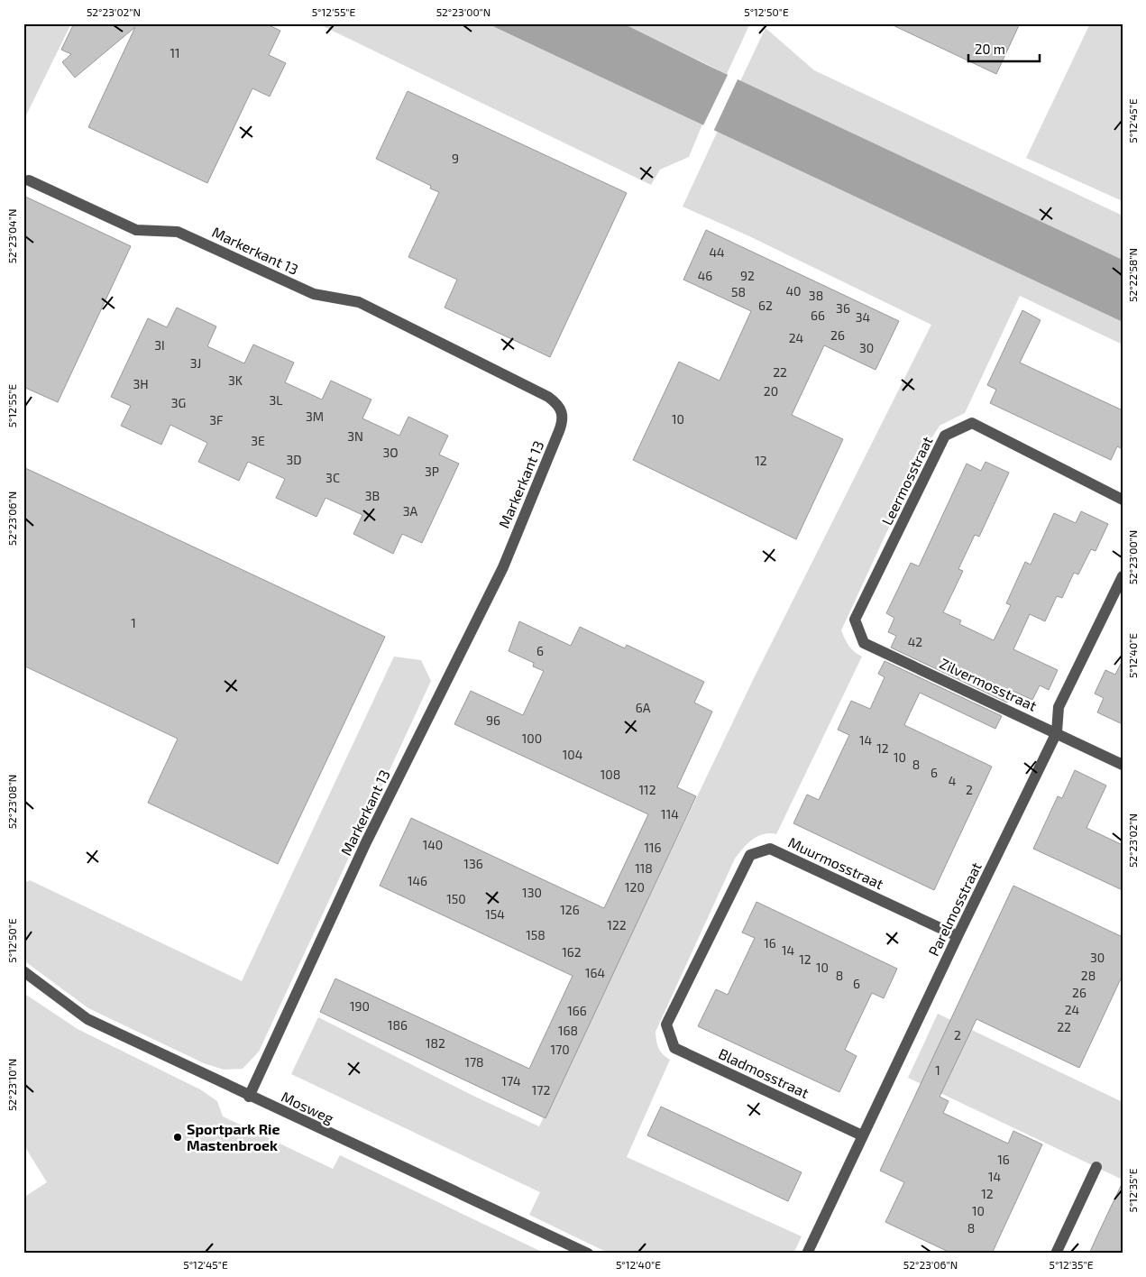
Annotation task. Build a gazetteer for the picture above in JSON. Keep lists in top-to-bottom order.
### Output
{
  "streets": {
    "street": [
      "Markerkant 13",
      "Leermosstraat",
      "Zilvermosstraat",
      "Muurmosstraat",
      "Parelmosstraat",
      "Bladmosstraat",
      "Mosweg"
    ]
  },
  "crossings": [
    ["Markerkant 13", "Mosweg"],
    ["Leermosstraat", "Zilvermosstraat"],
    ["Zilvermosstraat", "Parelmosstraat"],
    ["Muurmosstraat", "Parelmosstraat"],
    ["Muurmosstraat", "Bladmosstraat"],
    ["Parelmosstraat", "Bladmosstraat"]
  ],
  "places": ["Sportpark Rie Mastenbroek"],
  "house_numbers": [
    "11",
    "9",
    "44",
    "46",
    "92",
    "40",
    "58",
    "38",
    "62",
    "36",
    "66",
    "34",
    "26",
    "24",
    "3I",
    "30",
    "3J",
    "22",
    "3K",
    "3H",
    "20",
    "3L",
    "3G",
    "3M",
    "10",
    "3F",
    "3N",
    "3E",
    "3O",
    "3D",
    "12",
    "3P",
    "3C",
    "3B",
    "3A",
    "1",
    "42",
    "6",
    "6A",
    "96",
    "100",
    "14",
    "12",
    "104",
    "10",
    "8",
    "6",
    "108",
    "4",
    "112",
    "2",
    "114",
    "140",
    "116",
    "136",
    "118",
    "146",
    "120",
    "130",
    "150",
    "126",
    "154",
    "122",
    "158",
    "16",
    "14",
    "162",
    "30",
    "12",
    "10",
    "164",
    "8",
    "28",
    "6",
    "26",
    "190",
    "24",
    "166",
    "186",
    "22",
    "168",
    "2",
    "182",
    "170",
    "178",
    "1",
    "174",
    "172",
    "16",
    "14",
    "12",
    "10",
    "8"
  ],
  "scale_bar": "20 m",
  "coordinates": [
    "52°23'02\"N",
    "5°12'55\"E",
    "52°23'00\"N",
    "5°12'50\"E",
    "5°12'45\"E",
    "52°23'04\"N",
    "52°22'58\"N",
    "52°23'06\"N",
    "5°12'40\"E",
    "52°23'08\"N",
    "52°23'10\"N",
    "5°12'35\"E"
  ]
}
